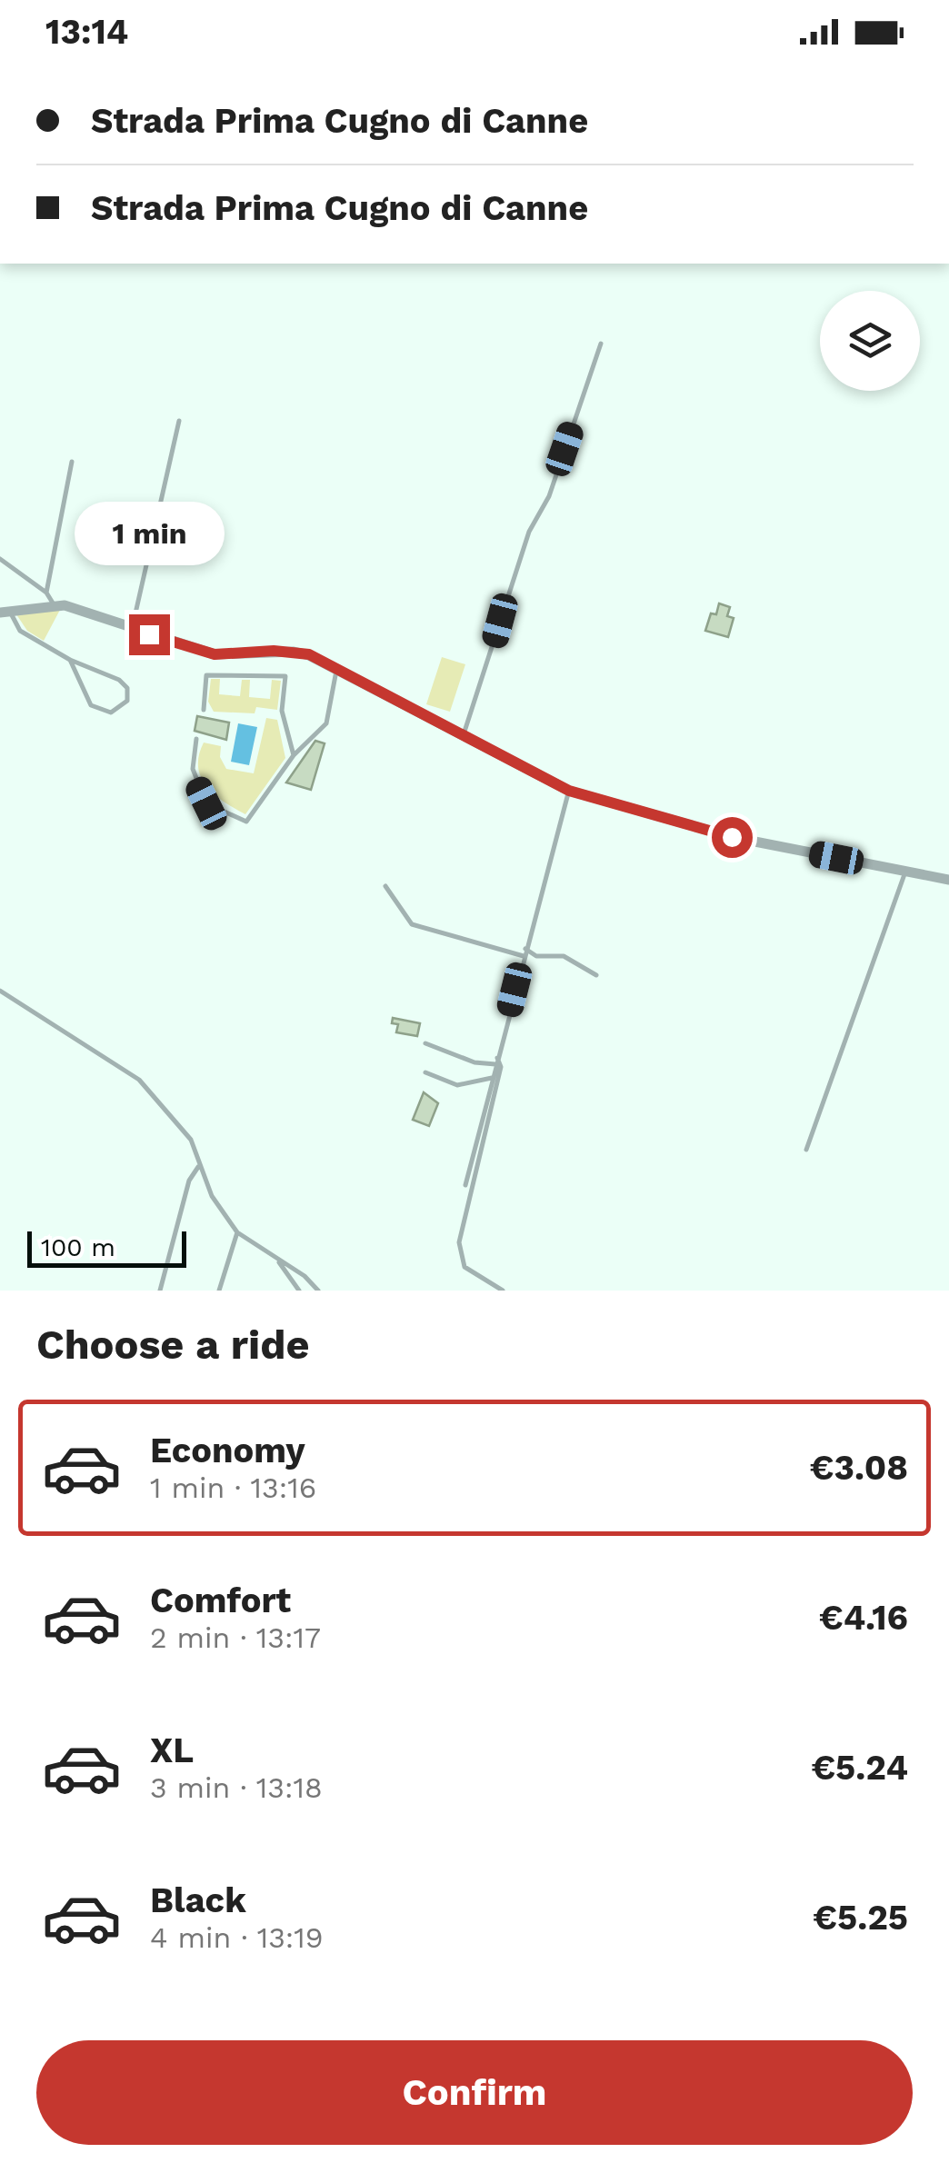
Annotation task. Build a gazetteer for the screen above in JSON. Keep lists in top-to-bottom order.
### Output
{
  "scale_bar": "100 m",
  "page": {
    "status": "13:14",
    "banner": ["Strada Prima Cugno di Canne", "Strada Prima Cugno di Canne"],
    "bubble": "1 min",
    "scale": "100 m",
    "heading": "Choose a ride",
    "list": [
      {
        "name": "Economy",
        "note": "1 min · 13:16",
        "value": "€3.08"
      },
      {
        "name": "Comfort",
        "note": "2 min · 13:17",
        "value": "€4.16"
      },
      {
        "name": "XL",
        "note": "3 min · 13:18",
        "value": "€5.24"
      },
      {
        "name": "Black",
        "note": "4 min · 13:19",
        "value": "€5.25"
      }
    ],
    "buttons": "Confirm"
  }
}
